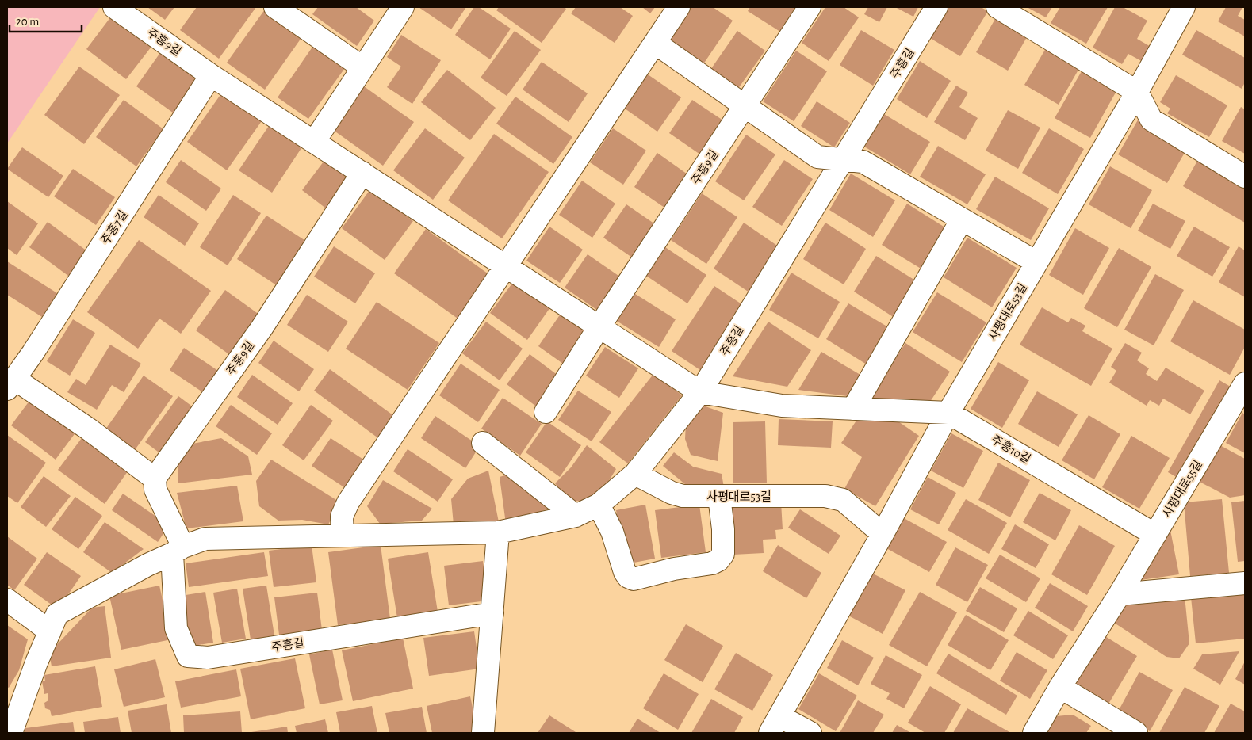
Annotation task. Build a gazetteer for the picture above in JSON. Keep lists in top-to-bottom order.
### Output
{
  "streets": {
    "street": [
      "주흥9길",
      "주흥길",
      "주흥7길",
      "사평대로53길",
      "주흥10길",
      "사평대로55길"
    ]
  },
  "crossings": [
    ["주흥9길", "주흥길"],
    ["주흥9길", "주흥7길"],
    ["주흥9길", "주흥10길"],
    ["주흥길", "사평대로53길"],
    ["주흥길", "주흥10길"],
    ["사평대로53길", "주흥10길"],
    ["주흥10길", "사평대로55길"]
  ],
  "scale_bar": "20 m"
}
